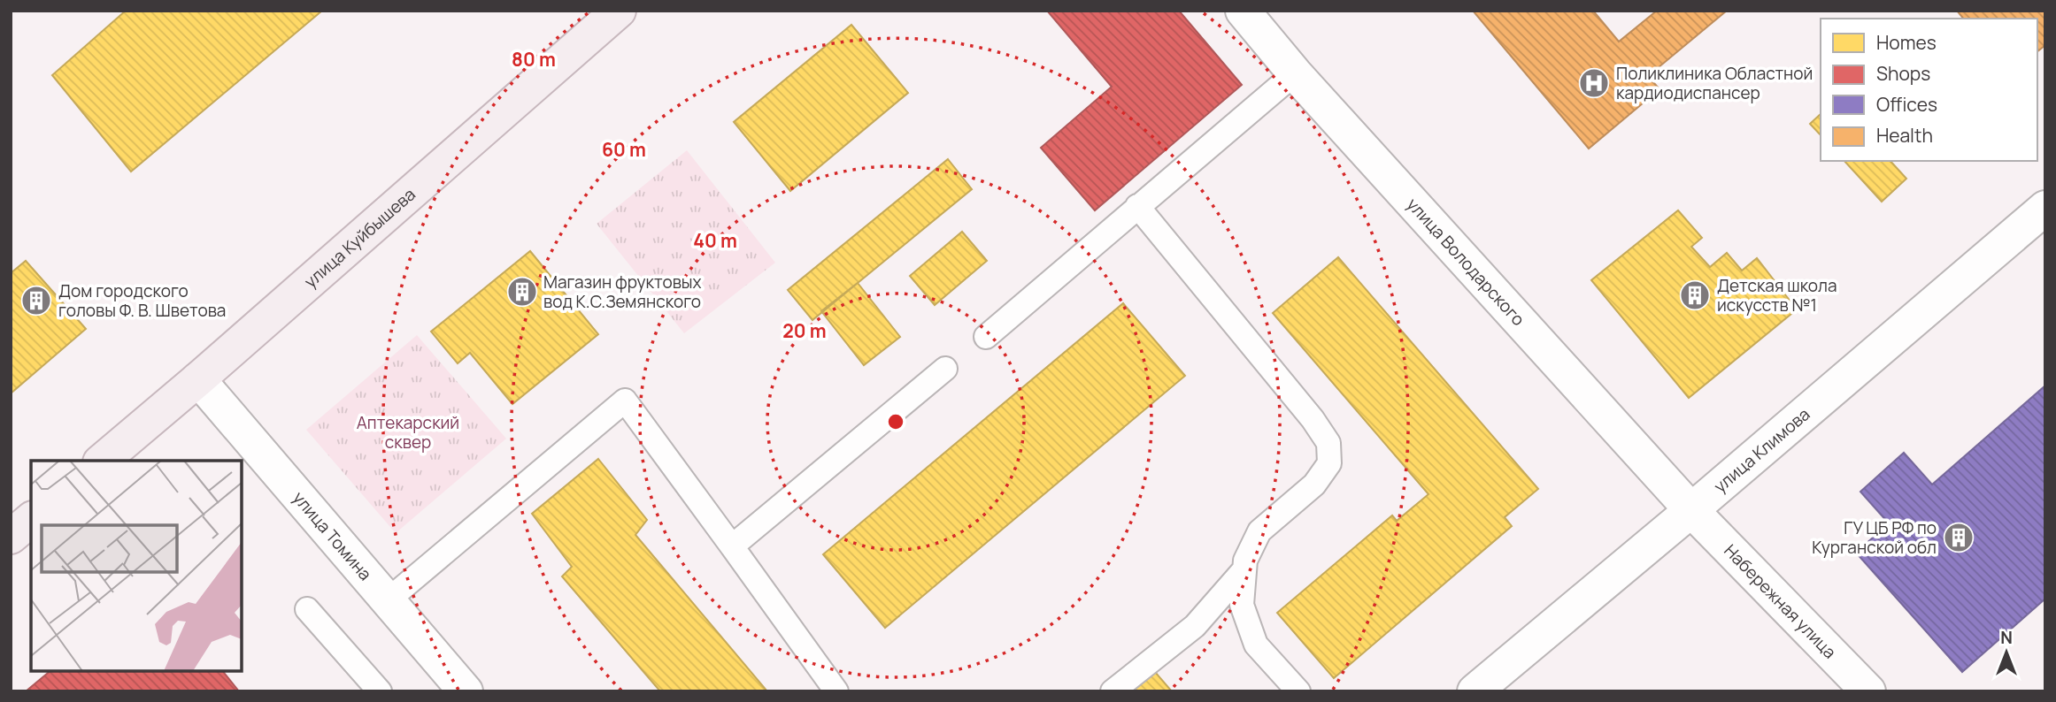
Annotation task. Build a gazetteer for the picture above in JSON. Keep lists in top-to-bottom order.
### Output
{
  "streets": {
    "main road": ["улица Куйбышева"],
    "street": [
      "улица Володарского",
      "улица Климова",
      "улица Томина",
      "Набережная улица"
    ]
  },
  "crossings": [
    ["улица Куйбышева", "улица Томина"],
    ["улица Володарского", "улица Климова"],
    ["улица Володарского", "Набережная улица"],
    ["улица Климова", "Набережная улица"]
  ],
  "parks": ["Аптекарский сквер"],
  "places": {
    "hospital": ["Поликлиника Областной кардиодиспансер"],
    "building": [
      "Магазин фруктовых вод К.С.Земянского",
      "Детская школа искусств №1",
      "Дом городского головы Ф. В. Шветова",
      "ГУ ЦБ РФ по Курганской обл"
    ]
  },
  "legend": [
    "Homes",
    "Shops",
    "Offices",
    "Health"
  ],
  "north": "top",
  "rings": [
    "80 m",
    "60 m",
    "40 m",
    "20 m"
  ]
}
